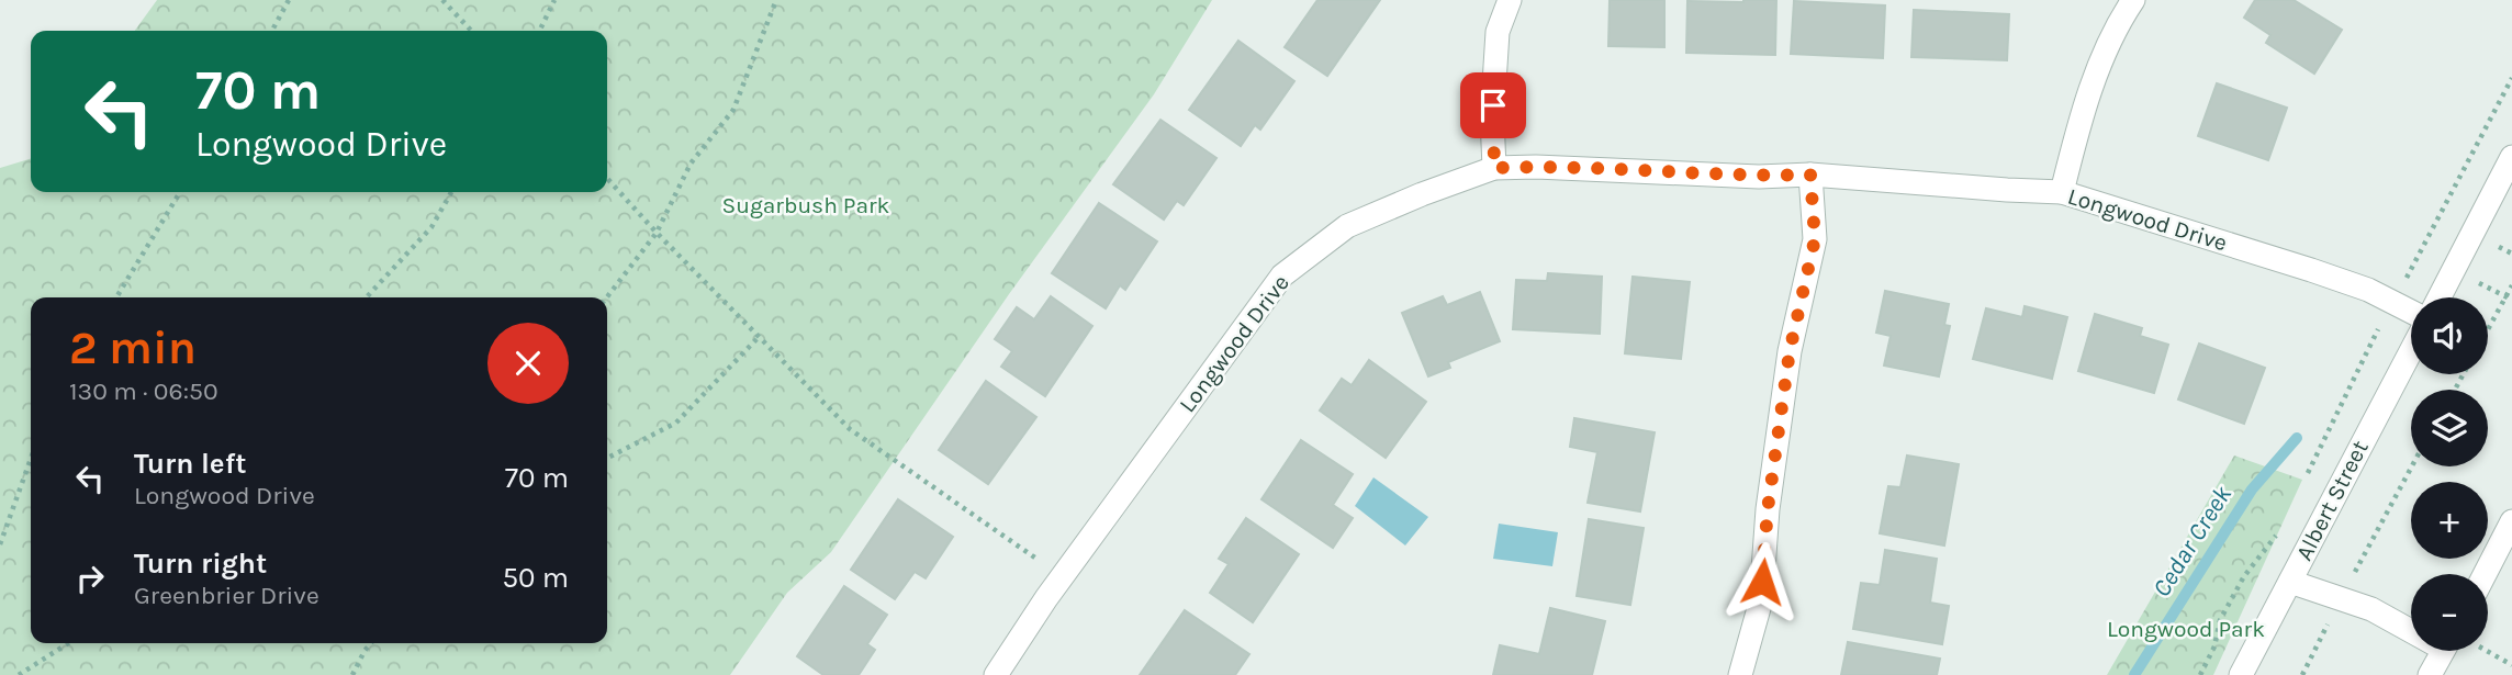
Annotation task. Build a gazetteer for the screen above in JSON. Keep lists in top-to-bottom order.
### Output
{
  "streets": {
    "street": ["Longwood Drive", "Albert Street"]
  },
  "water": ["Cedar Creek"],
  "parks": ["Sugarbush Park", "Longwood Park"],
  "page": {
    "turn": ["70 m", "Longwood Drive"],
    "map_buttons": ["+", "−"],
    "heading": ["2 min", "130 m · 06:50"],
    "list": [
      {
        "name": "Turn left",
        "note": "Longwood Drive",
        "value": "70 m"
      },
      {
        "name": "Turn right",
        "note": "Greenbrier Drive",
        "value": "50 m"
      }
    ]
  }
}
